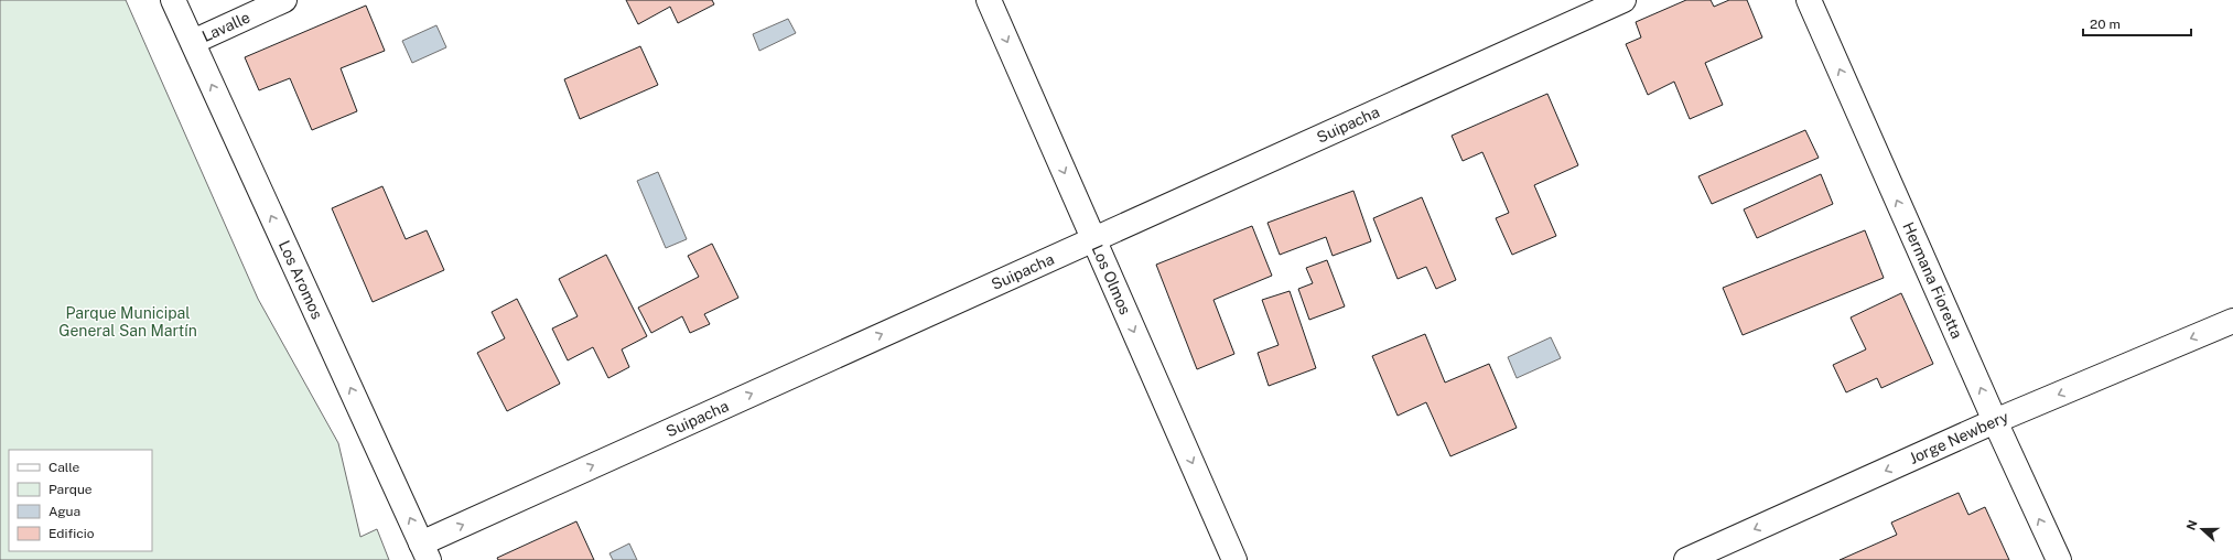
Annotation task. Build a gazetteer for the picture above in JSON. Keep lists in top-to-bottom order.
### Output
{
  "streets": {
    "street": [
      "Lavalle",
      "Suipacha",
      "Los Aromos",
      "Los Olmos",
      "Hermana Fioretta",
      "Jorge Newbery"
    ]
  },
  "crossings": [
    ["Lavalle", "Los Aromos"],
    ["Suipacha", "Los Aromos"],
    ["Suipacha", "Los Olmos"],
    ["Hermana Fioretta", "Jorge Newbery"]
  ],
  "one_way": [
    "Suipacha",
    "Los Aromos",
    "Los Olmos",
    "Hermana Fioretta",
    "Jorge Newbery"
  ],
  "parks": ["Parque Municipal General San Martín"],
  "legend": [
    "Calle",
    "Parque",
    "Agua",
    "Edificio"
  ],
  "scale_bar": "20 m",
  "north": "left"
}
